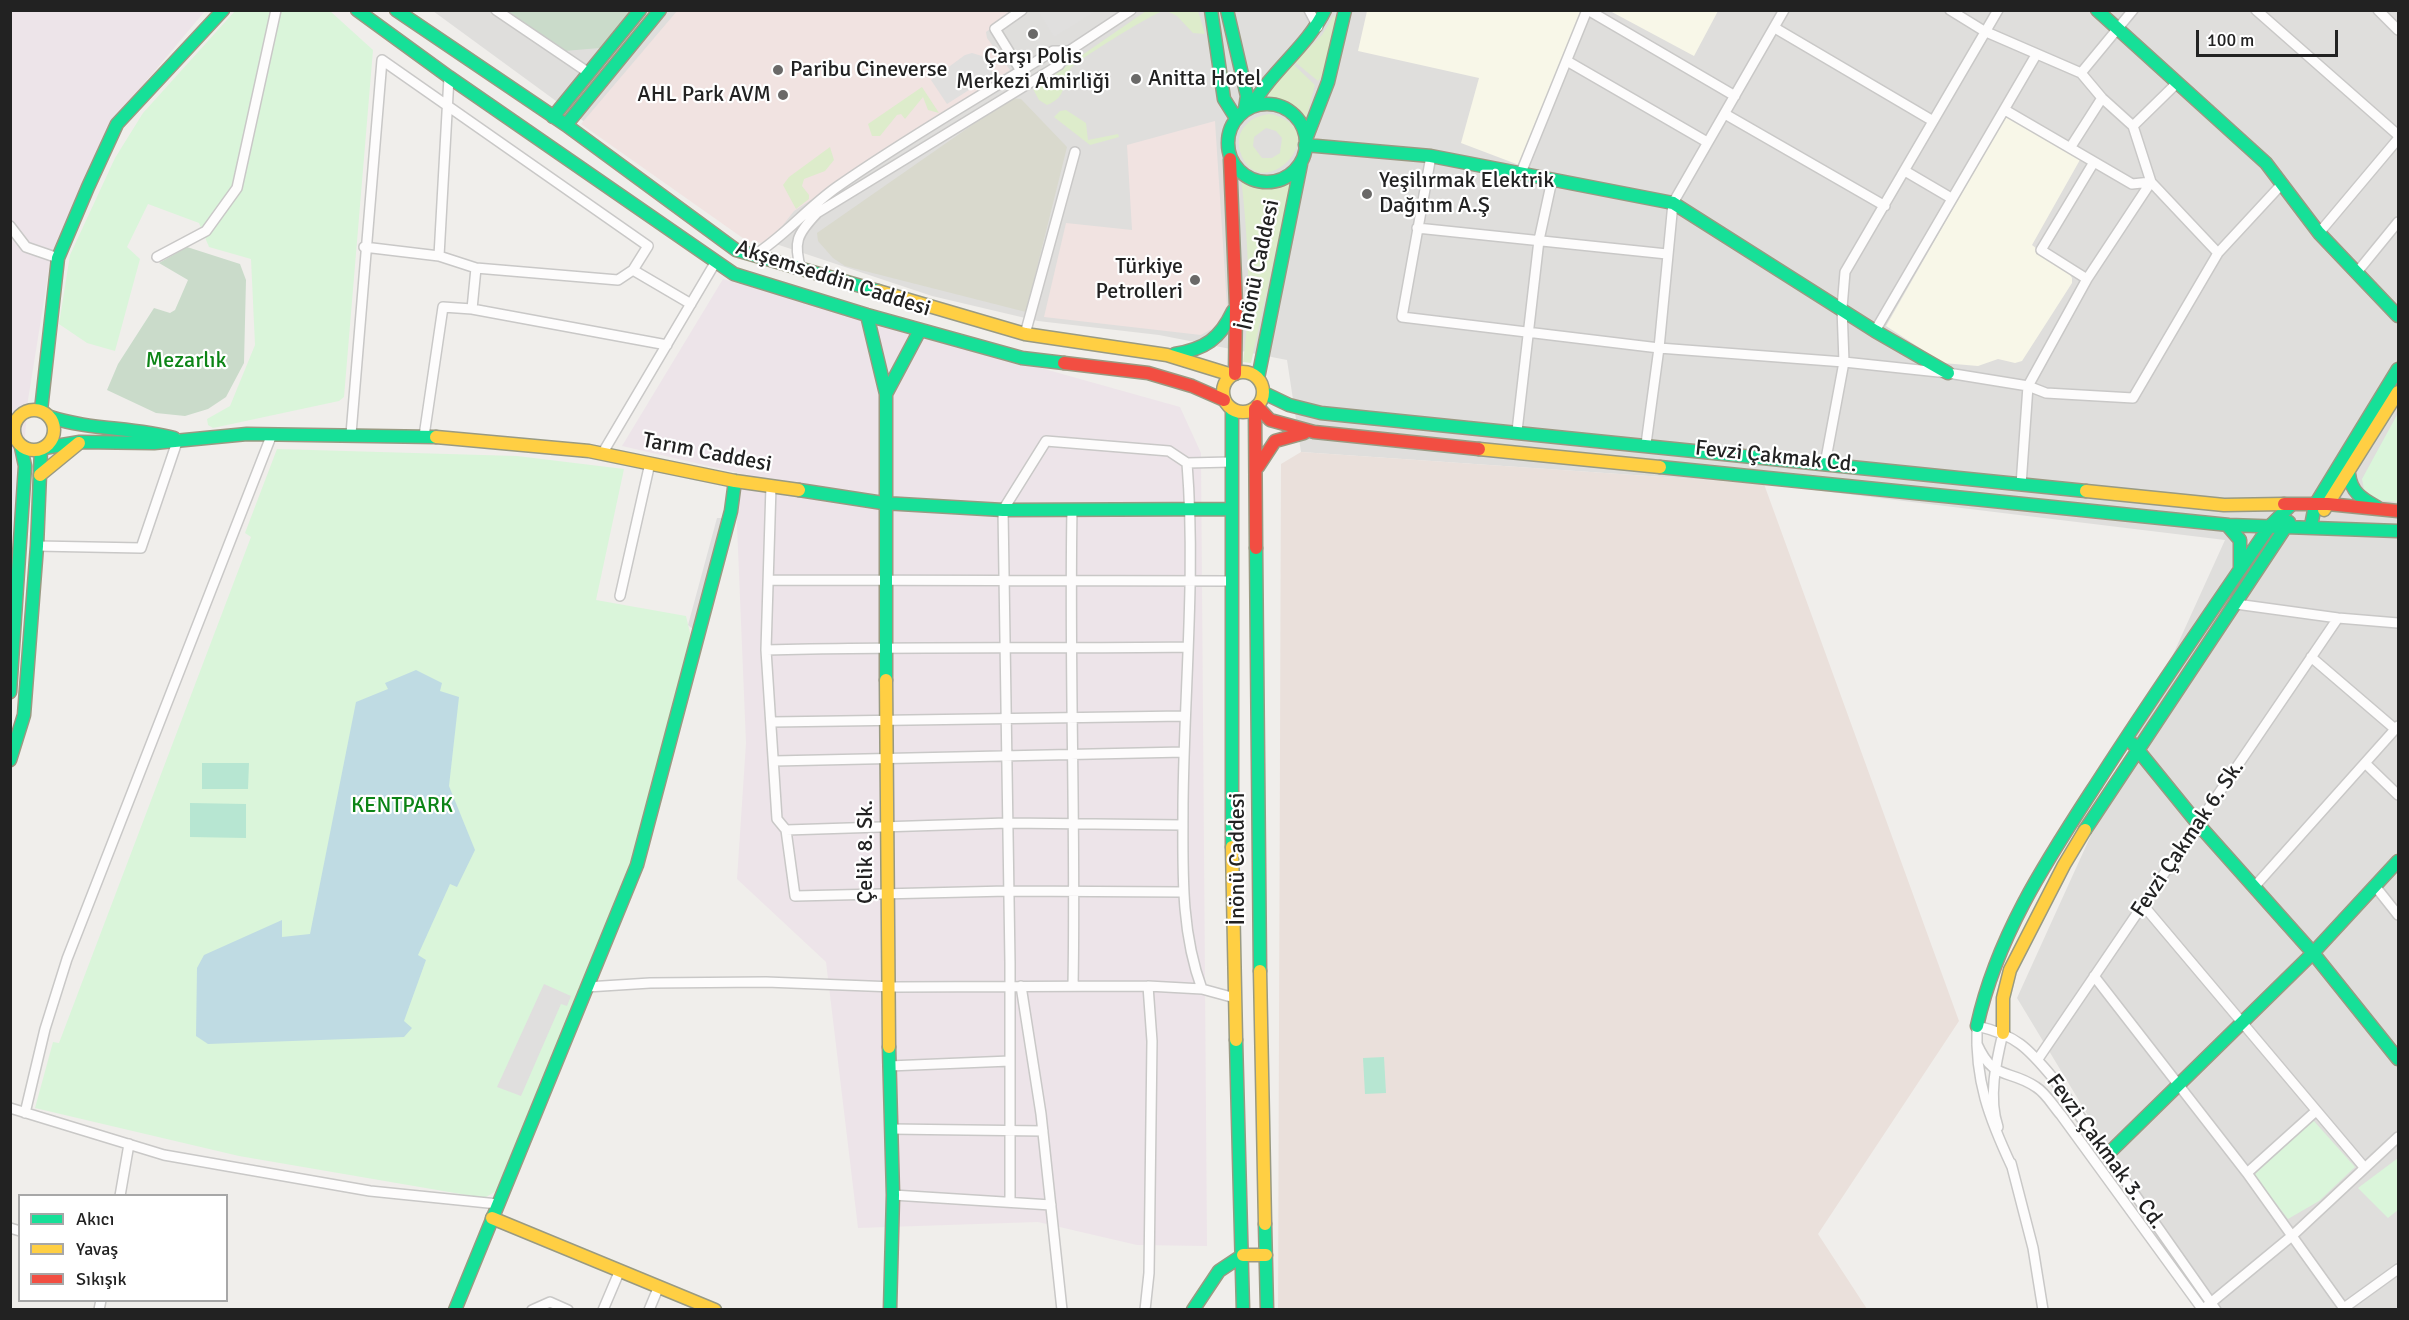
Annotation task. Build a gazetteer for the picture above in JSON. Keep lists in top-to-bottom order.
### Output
{
  "streets": {
    "street": [
      "İnönü Caddesi",
      "Akşemseddin Caddesi",
      "Tarım Caddesi",
      "Fevzi Çakmak Cd.",
      "Fevzi Çakmak 6. Sk.",
      "Çelik 8. Sk.",
      "Fevzi Çakmak 3. Cd."
    ]
  },
  "crossings": [
    ["İnönü Caddesi", "Akşemseddin Caddesi"],
    ["İnönü Caddesi", "Tarım Caddesi"],
    ["İnönü Caddesi", "Fevzi Çakmak Cd."],
    ["Akşemseddin Caddesi", "Fevzi Çakmak Cd."],
    ["Tarım Caddesi", "Çelik 8. Sk."],
    ["Fevzi Çakmak 6. Sk.", "Fevzi Çakmak 3. Cd."]
  ],
  "parks": ["Mezarlık", "KENTPARK"],
  "places": [
    "Çarşı Polis Merkezi Amirliği",
    "Paribu Cineverse",
    "Anitta Hotel",
    "AHL Park AVM",
    "Yeşilırmak Elektrik Dağıtım A.Ş",
    "Türkiye Petrolleri"
  ],
  "legend": ["Akıcı", "Yavaş", "Sıkışık"],
  "scale_bar": "100 m"
}
